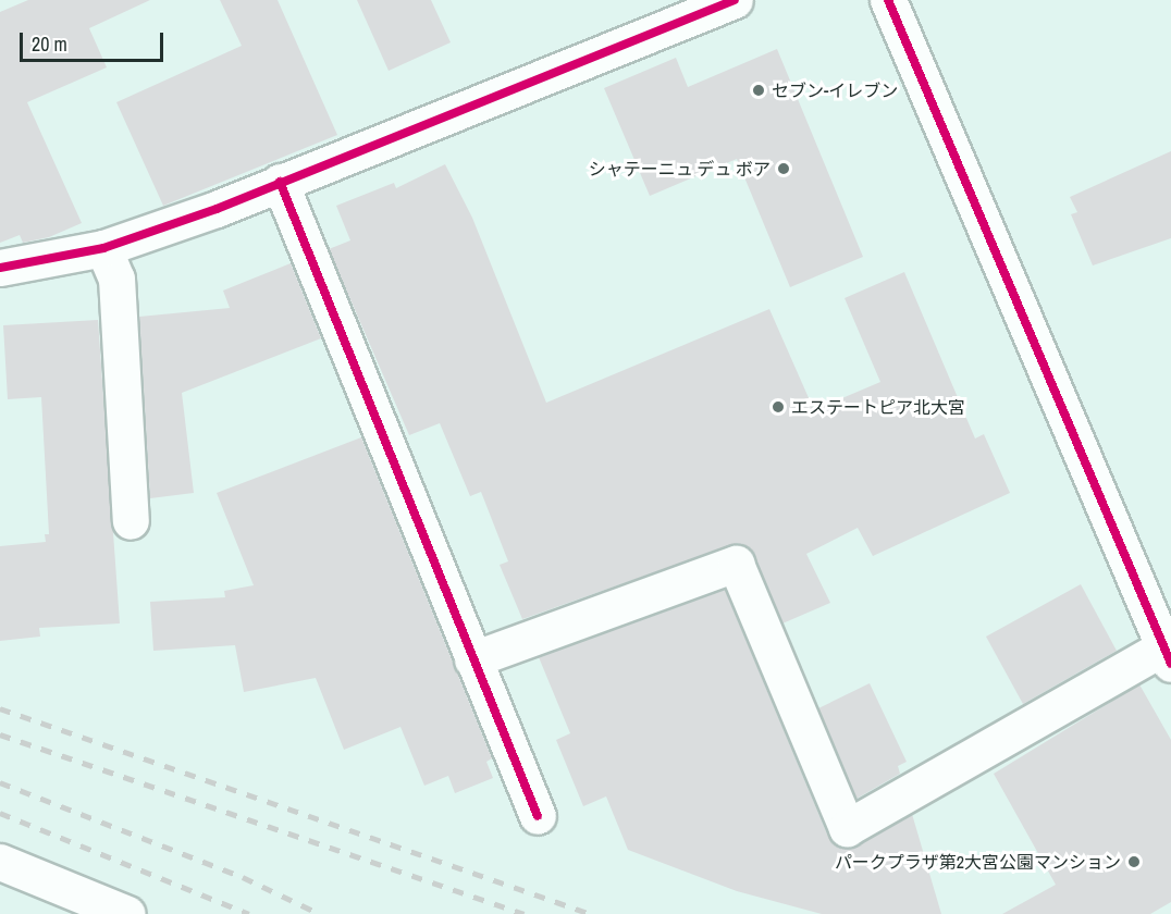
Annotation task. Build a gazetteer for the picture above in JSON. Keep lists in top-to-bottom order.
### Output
{
  "places": [
    "セブン-イレブン",
    "シャテーニュ デュ ボア",
    "エステートピア北大宮",
    "パークプラザ第2大宮公園マンション"
  ],
  "scale_bar": "20 m"
}
